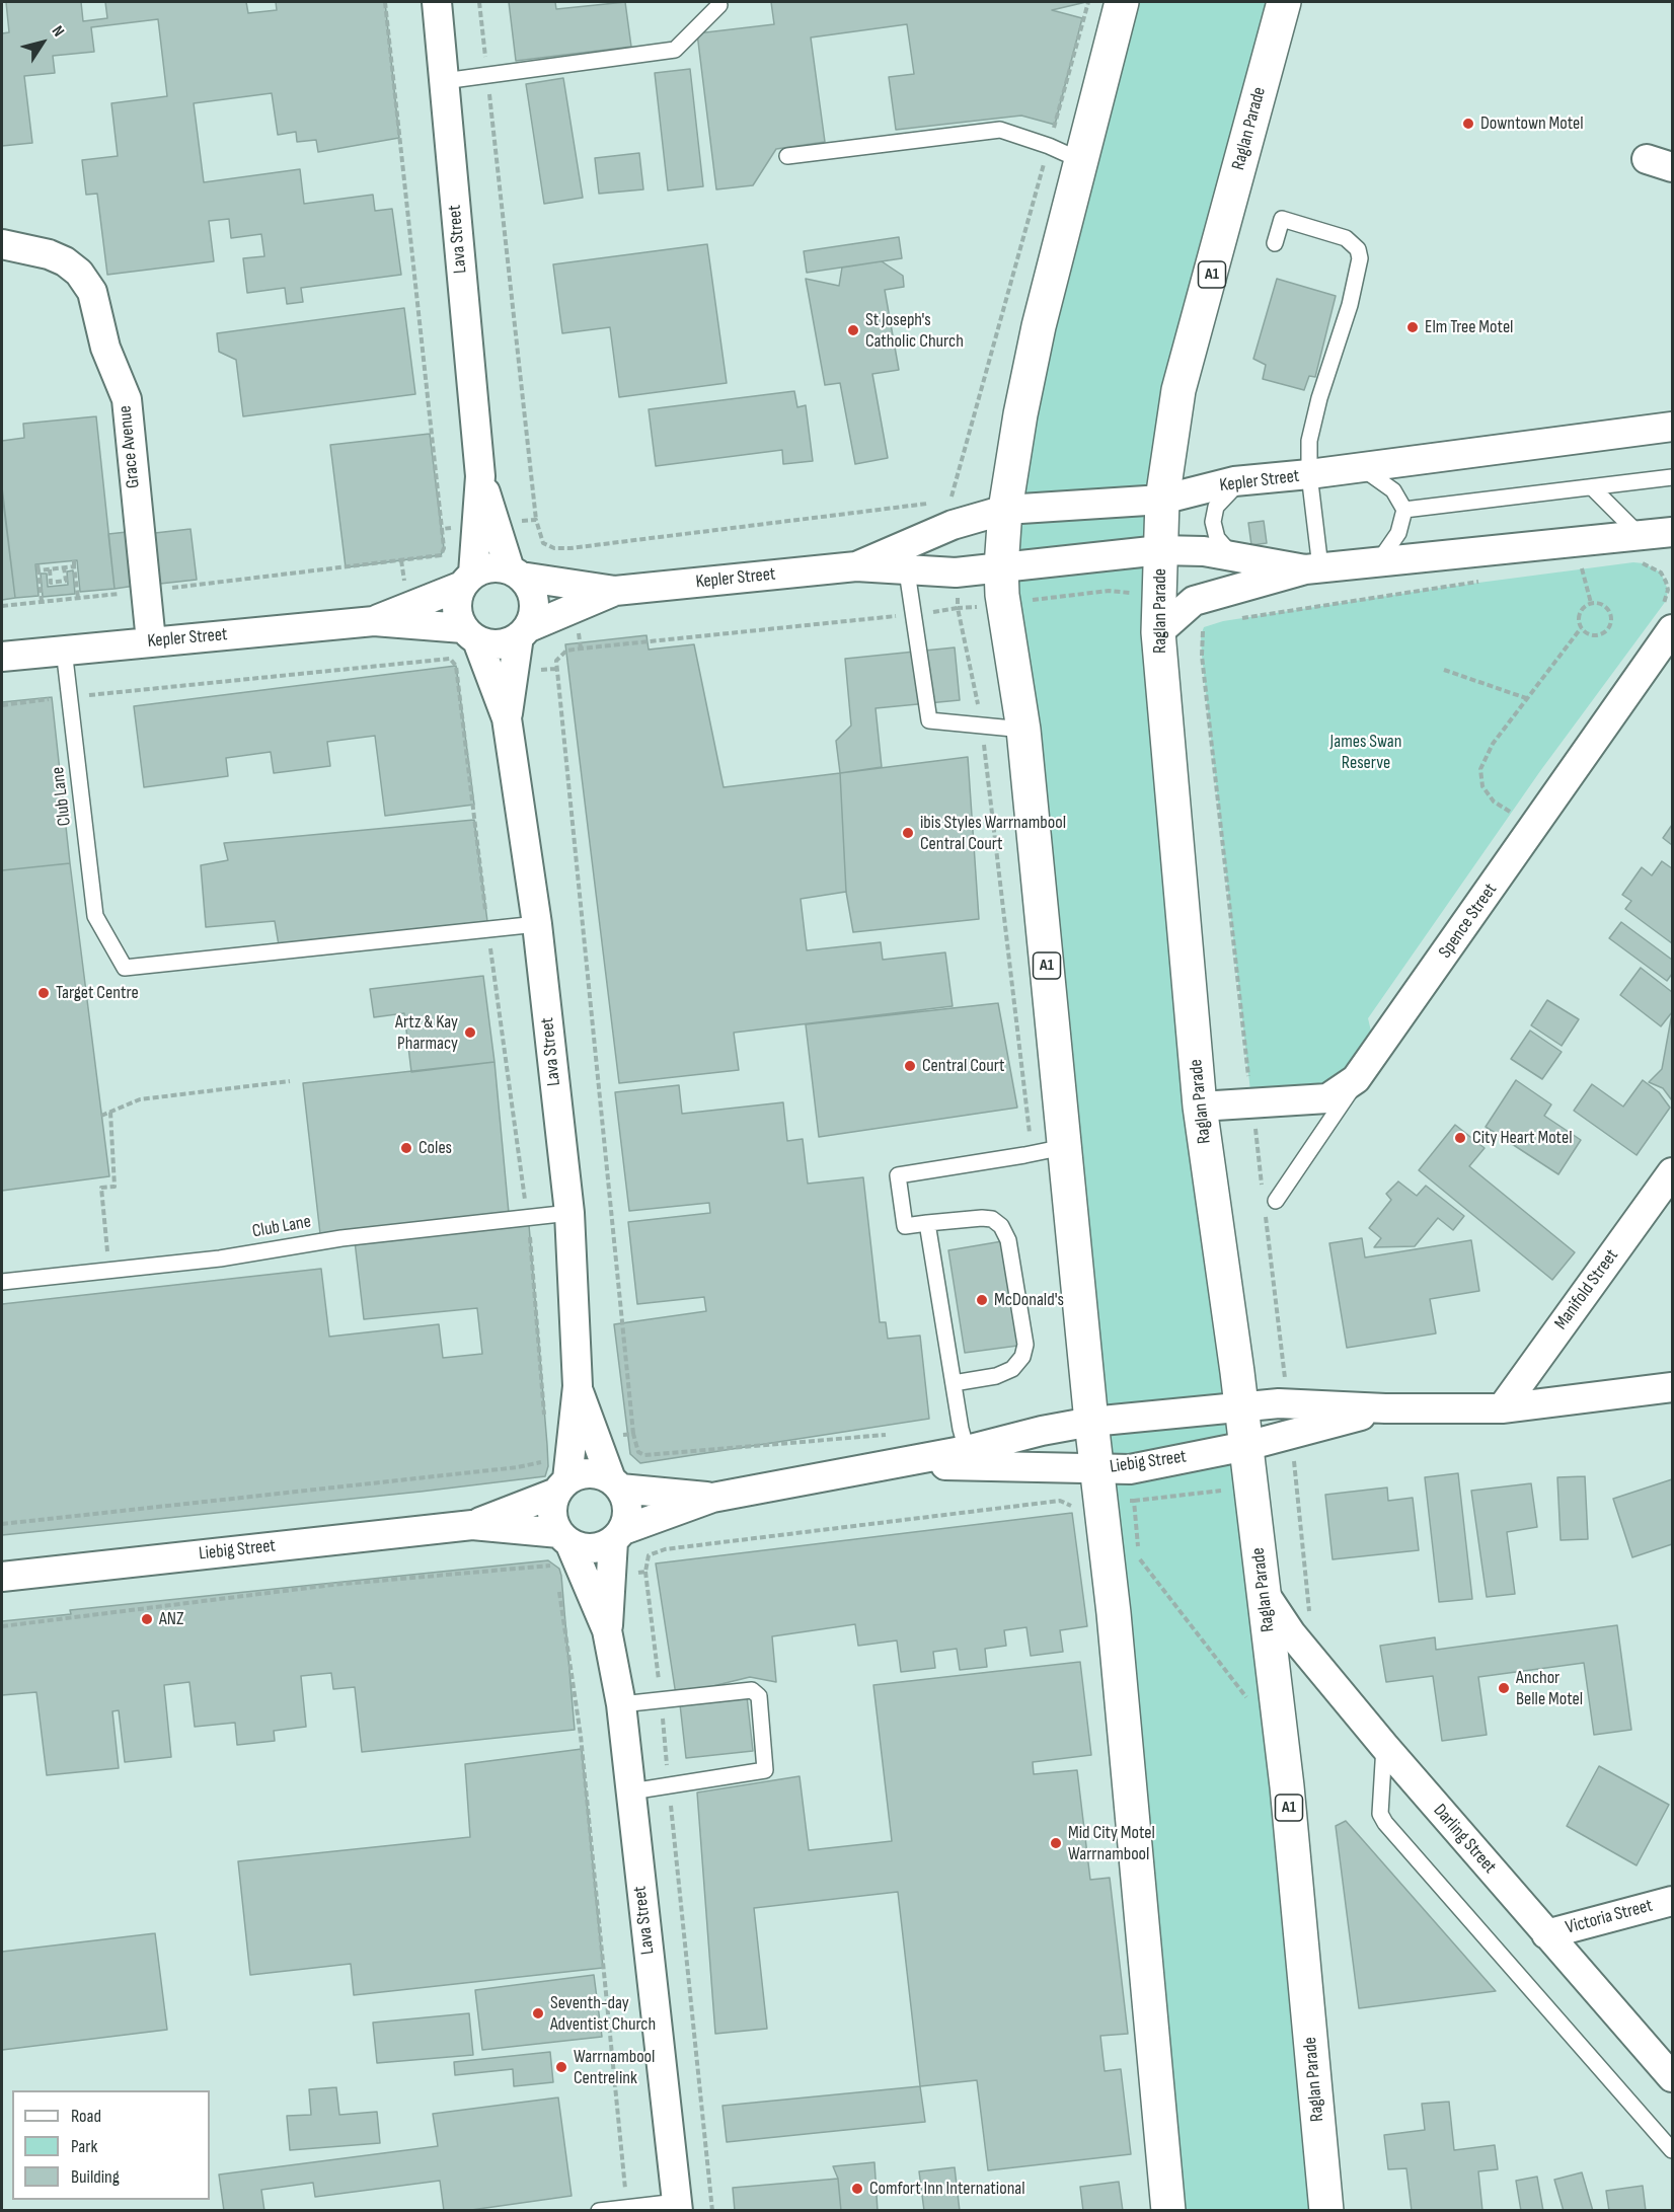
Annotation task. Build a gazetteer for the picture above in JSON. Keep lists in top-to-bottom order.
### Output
{
  "streets": {
    "highway": ["Raglan Parade", "A1"],
    "street": [
      "Lava Street",
      "Grace Avenue",
      "Kepler Street",
      "Spence Street",
      "Manifold Street",
      "Liebig Street",
      "Darling Street",
      "Victoria Street"
    ],
    "lane": ["Club Lane"]
  },
  "crossings": [
    ["Raglan Parade", "Kepler Street"],
    ["Raglan Parade", "Spence Street"],
    ["Raglan Parade", "Liebig Street"],
    ["Raglan Parade", "Darling Street"],
    ["Lava Street", "Kepler Street"],
    ["Lava Street", "Club Lane"],
    ["Lava Street", "Liebig Street"],
    ["A1", "Kepler Street"],
    ["A1", "Liebig Street"],
    ["Grace Avenue", "Kepler Street"],
    ["Kepler Street", "Club Lane"],
    ["Manifold Street", "Liebig Street"],
    ["Darling Street", "Victoria Street"]
  ],
  "parks": ["James Swan Reserve"],
  "places": [
    "Downtown Motel",
    "Elm Tree Motel",
    "St Joseph's Catholic Church",
    "ibis Styles Warrnambool Central Court",
    "Target Centre",
    "Artz & Kay Pharmacy",
    "Central Court",
    "City Heart Motel",
    "Coles",
    "McDonald's",
    "ANZ",
    "Anchor Belle Motel",
    "Mid City Motel Warrnambool",
    "Seventh-day Adventist Church",
    "Warrnambool Centrelink",
    "Comfort Inn International"
  ],
  "legend": ["Road", "Park", "Building"],
  "north": "top right"
}
